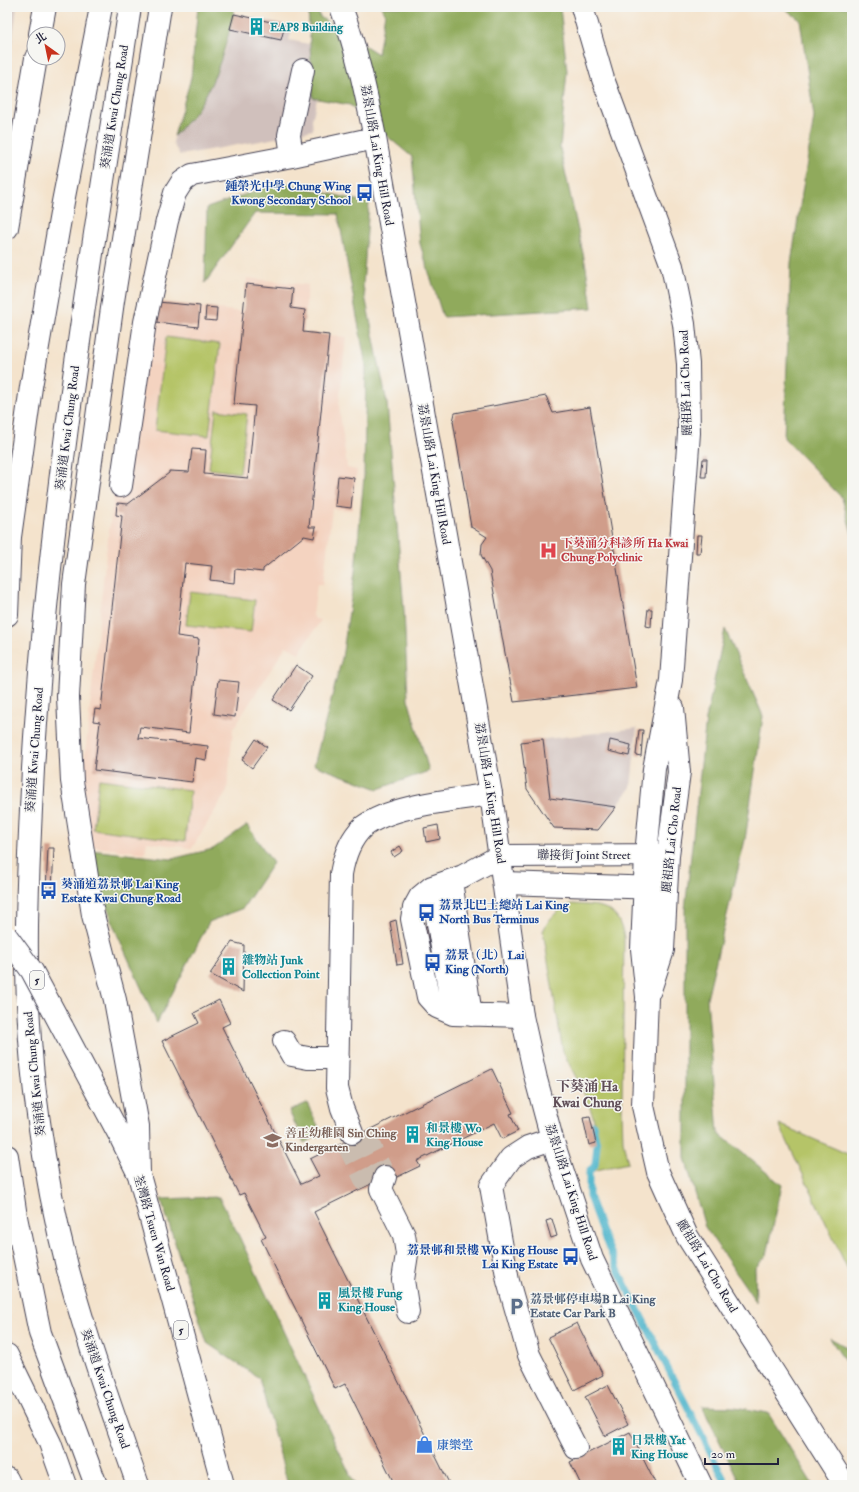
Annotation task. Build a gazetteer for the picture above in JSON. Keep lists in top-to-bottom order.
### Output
{
  "streets": {
    "main road": [
      "葵涌道 Kwai Chung Road",
      "荔景山路 Lai King Hill Road",
      "麗祖路 Lai Cho Road",
      "聯接街 Joint Street",
      "5",
      "荃灣路 Tsuen Wan Road"
    ]
  },
  "crossings": [
    ["荔景山路 Lai King Hill Road", "聯接街 Joint Street"],
    ["麗祖路 Lai Cho Road", "聯接街 Joint Street"]
  ],
  "districts": ["下葵涌 Ha Kwai Chung"],
  "places": {
    "building": [
      "EAP8 Building",
      "雜物站 Junk Collection Point",
      "和景樓 Wo King House",
      "風景樓 Fung King House",
      "日景樓 Yat King House"
    ],
    "bus stop": [
      "鍾榮光中學 Chung Wing Kwong Secondary School",
      "葵涌道荔景邨 Lai King Estate Kwai Chung Road",
      "荔景北巴士總站 Lai King North Bus Terminus",
      "荔景（北） Lai King (North)",
      "荔景邨和景樓 Wo King House Lai King Estate"
    ],
    "hospital": ["下葵涌分科診所 Ha Kwai Chung Polyclinic"],
    "school or university": ["善正幼稚園 Sin Ching Kindergarten"],
    "parking": ["荔景邨停車場B Lai King Estate Car Park B"],
    "shop": ["康樂堂"]
  },
  "scale_bar": "20 m",
  "north": "top left"
}
